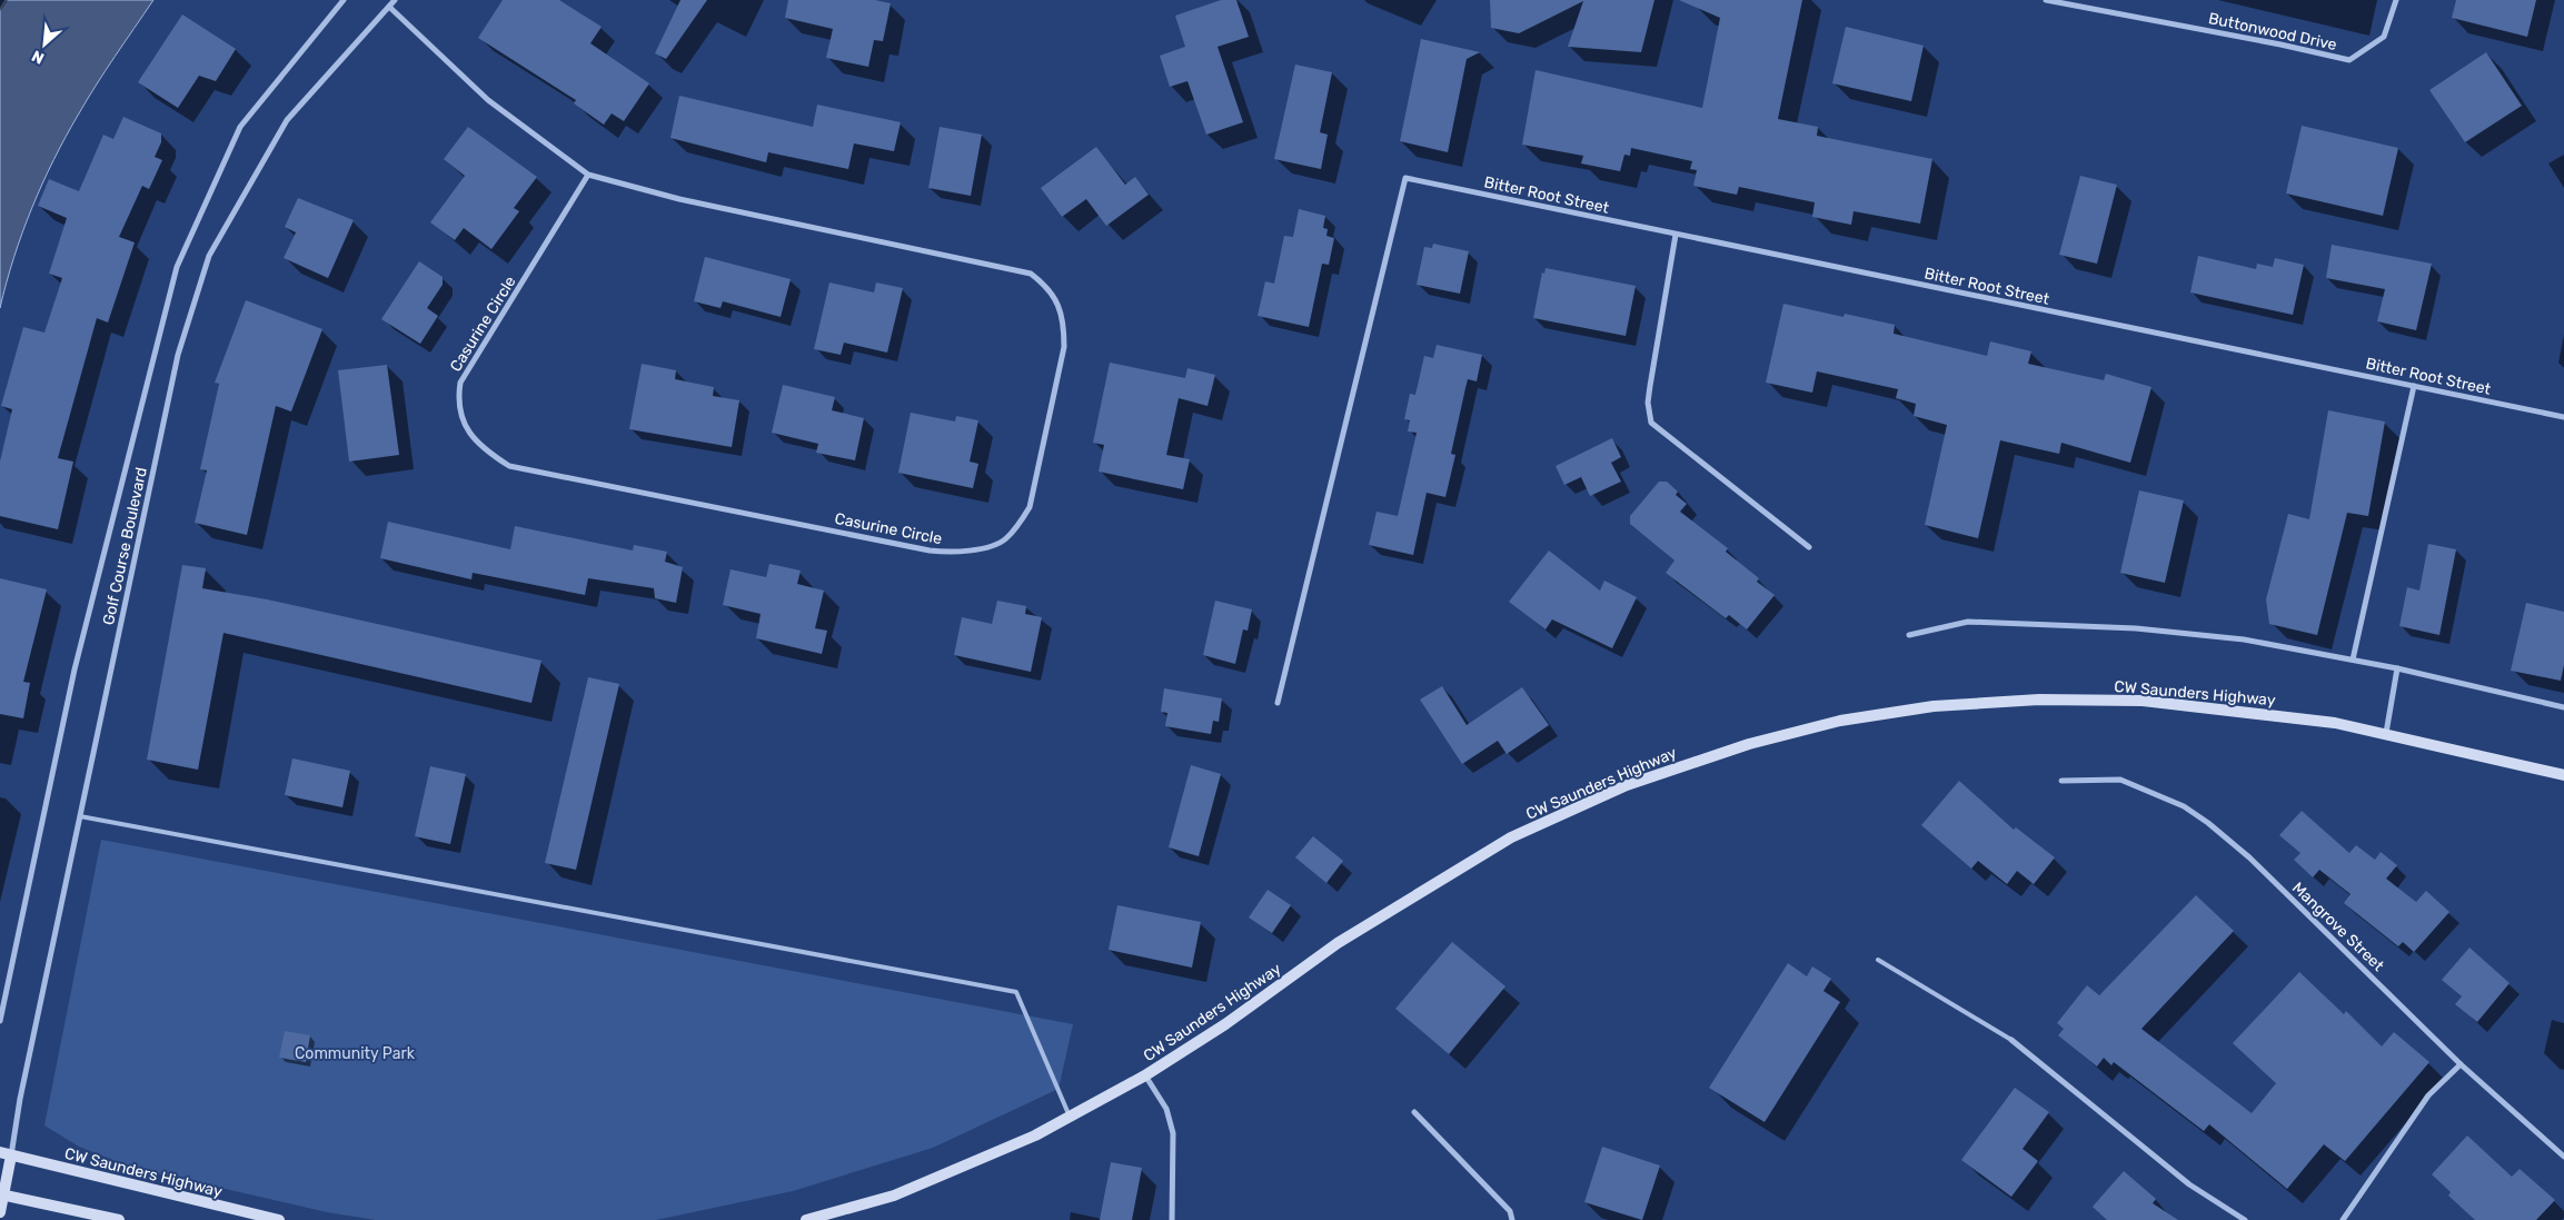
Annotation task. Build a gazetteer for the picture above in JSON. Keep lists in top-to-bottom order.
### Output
{
  "streets": {
    "main road": ["CW Saunders Highway"],
    "street": [
      "Buttonwood Drive",
      "Bitter Root Street",
      "Casurine Circle",
      "Golf Course Boulevard",
      "Mangrove Street"
    ]
  },
  "crossings": [
    ["Casurine Circle", "Golf Course Boulevard"],
    ["Golf Course Boulevard", "CW Saunders Highway"]
  ],
  "parks": ["Community Park"],
  "north": "bottom left"
}
